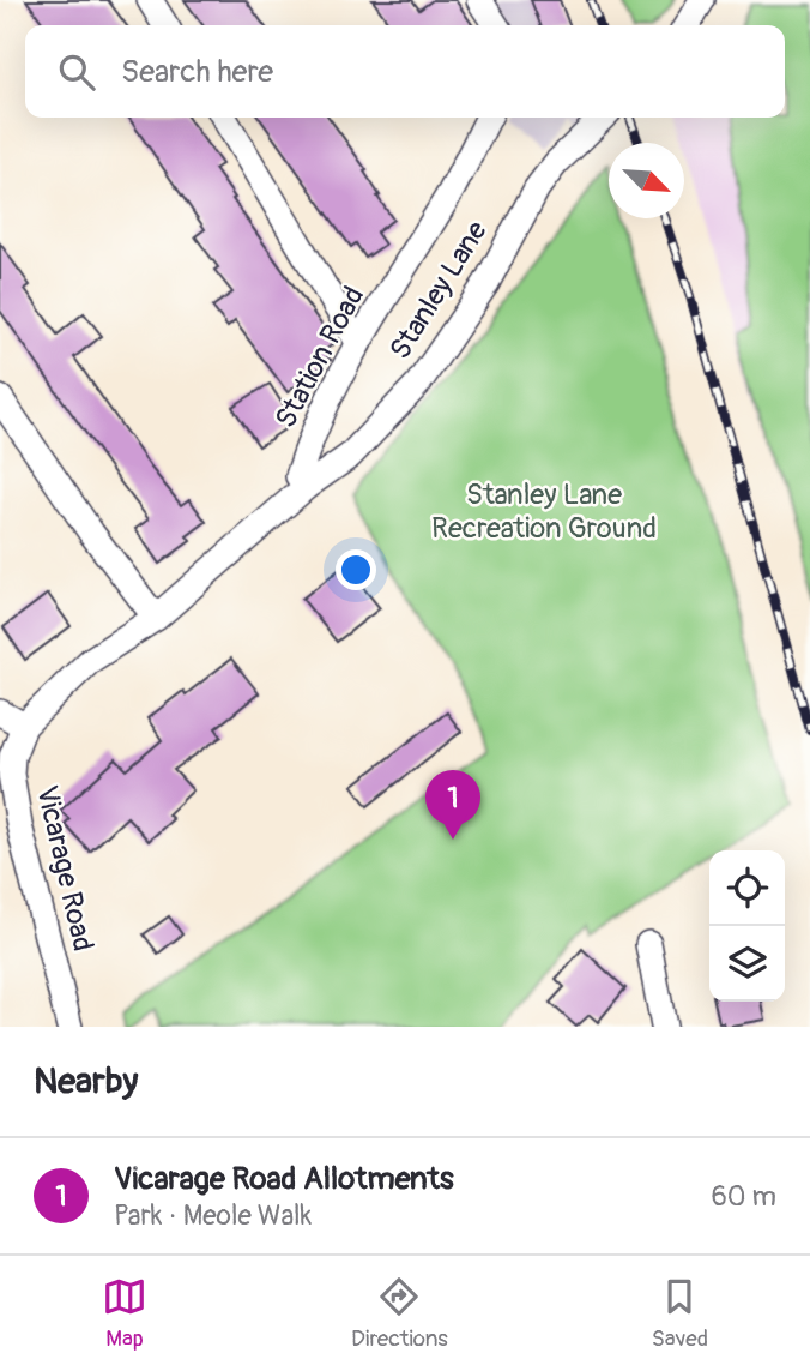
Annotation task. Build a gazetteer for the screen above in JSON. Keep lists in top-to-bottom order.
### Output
{
  "streets": {
    "street": ["Stanley Lane", "Station Road", "Vicarage Road"]
  },
  "crossings": [
    ["Stanley Lane", "Station Road"]
  ],
  "parks": ["Stanley Lane Recreation Ground"],
  "north": "bottom right",
  "page": {
    "search": "Search here",
    "pins": "1",
    "heading": "Nearby",
    "list": [
      {
        "mark": "1",
        "name": "Vicarage Road Allotments",
        "note": "Park · Meole Walk",
        "value": "60 m"
      }
    ],
    "nav": ["Map", "Directions", "Saved"]
  }
}
